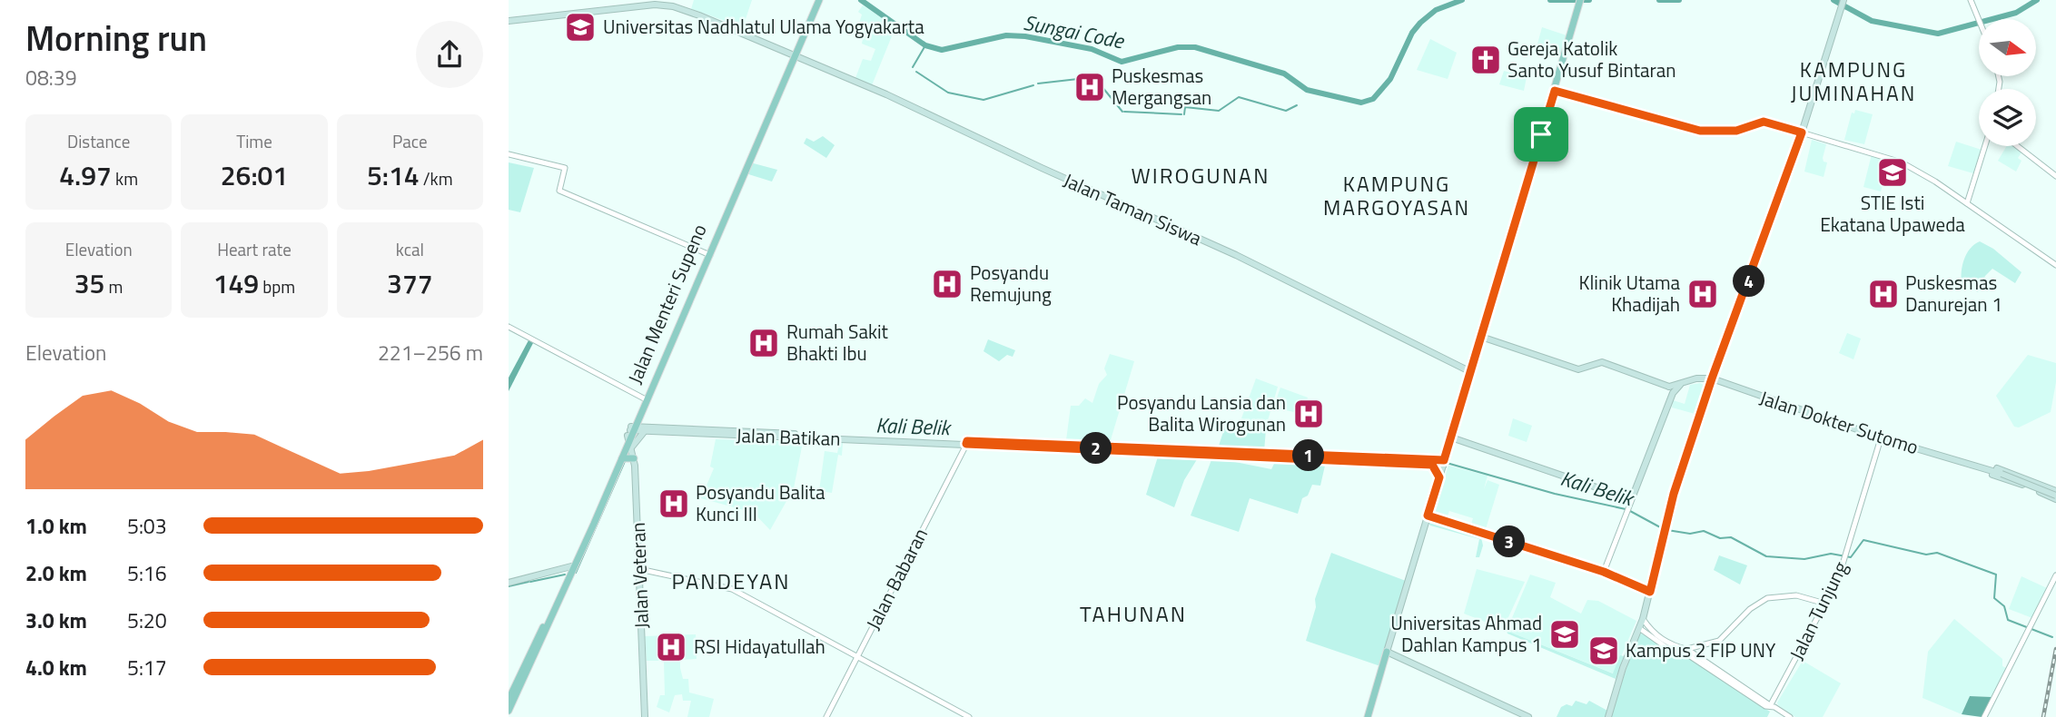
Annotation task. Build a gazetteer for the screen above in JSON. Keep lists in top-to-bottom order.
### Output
{
  "streets": {
    "main road": [
      "Jalan Taman Siswa",
      "Jalan Menteri Supeno",
      "Jalan Dokter Sutomo",
      "Jalan Batikan",
      "Jalan Veteran"
    ],
    "street": ["Jalan Babaran", "Jalan Tunjung"]
  },
  "crossings": [
    ["Jalan Taman Siswa", "Jalan Menteri Supeno"],
    ["Jalan Menteri Supeno", "Jalan Batikan"],
    ["Jalan Menteri Supeno", "Jalan Veteran"],
    ["Jalan Dokter Sutomo", "Jalan Tunjung"],
    ["Jalan Batikan", "Jalan Veteran"],
    ["Jalan Batikan", "Jalan Babaran"]
  ],
  "districts": [
    "KAMPUNG JUMINAHAN",
    "WIROGUNAN",
    "KAMPUNG MARGOYASAN",
    "PANDEYAN",
    "TAHUNAN"
  ],
  "water": ["Sungai Code", "Kali Belik"],
  "places": {
    "school or university": [
      "Universitas Nadhlatul Ulama Yogyakarta",
      "STIE Isti Ekatana Upaweda",
      "Universitas Ahmad Dahlan Kampus 1",
      "Kampus 2 FIP UNY"
    ],
    "church": ["Gereja Katolik Santo Yusuf Bintaran"],
    "hospital": [
      "Puskesmas Mergangsan",
      "Posyandu Remujung",
      "Klinik Utama Khadijah",
      "Puskesmas Danurejan 1",
      "Rumah Sakit Bhakti Ibu",
      "Posyandu Lansia dan Balita Wirogunan",
      "Posyandu Balita Kunci III",
      "RSI Hidayatullah"
    ]
  },
  "north": "right",
  "page": {
    "heading": ["Morning run", "08:39"],
    "stats": [
      ["Distance", "4.97 km"],
      ["Time", "26:01"],
      ["Pace", "5:14 /km"],
      ["Elevation", "35 m"],
      ["Heart rate", "149 bpm"],
      ["kcal", "377"]
    ],
    "pins": [
      "4",
      "2",
      "1",
      "3"
    ],
    "chart": ["Elevation", "221–256 m"],
    "list": [
      {
        "name": "1.0 km",
        "note": "5:03"
      },
      {
        "name": "2.0 km",
        "note": "5:16"
      },
      {
        "name": "3.0 km",
        "note": "5:20"
      },
      {
        "name": "4.0 km",
        "note": "5:17"
      }
    ]
  }
}
